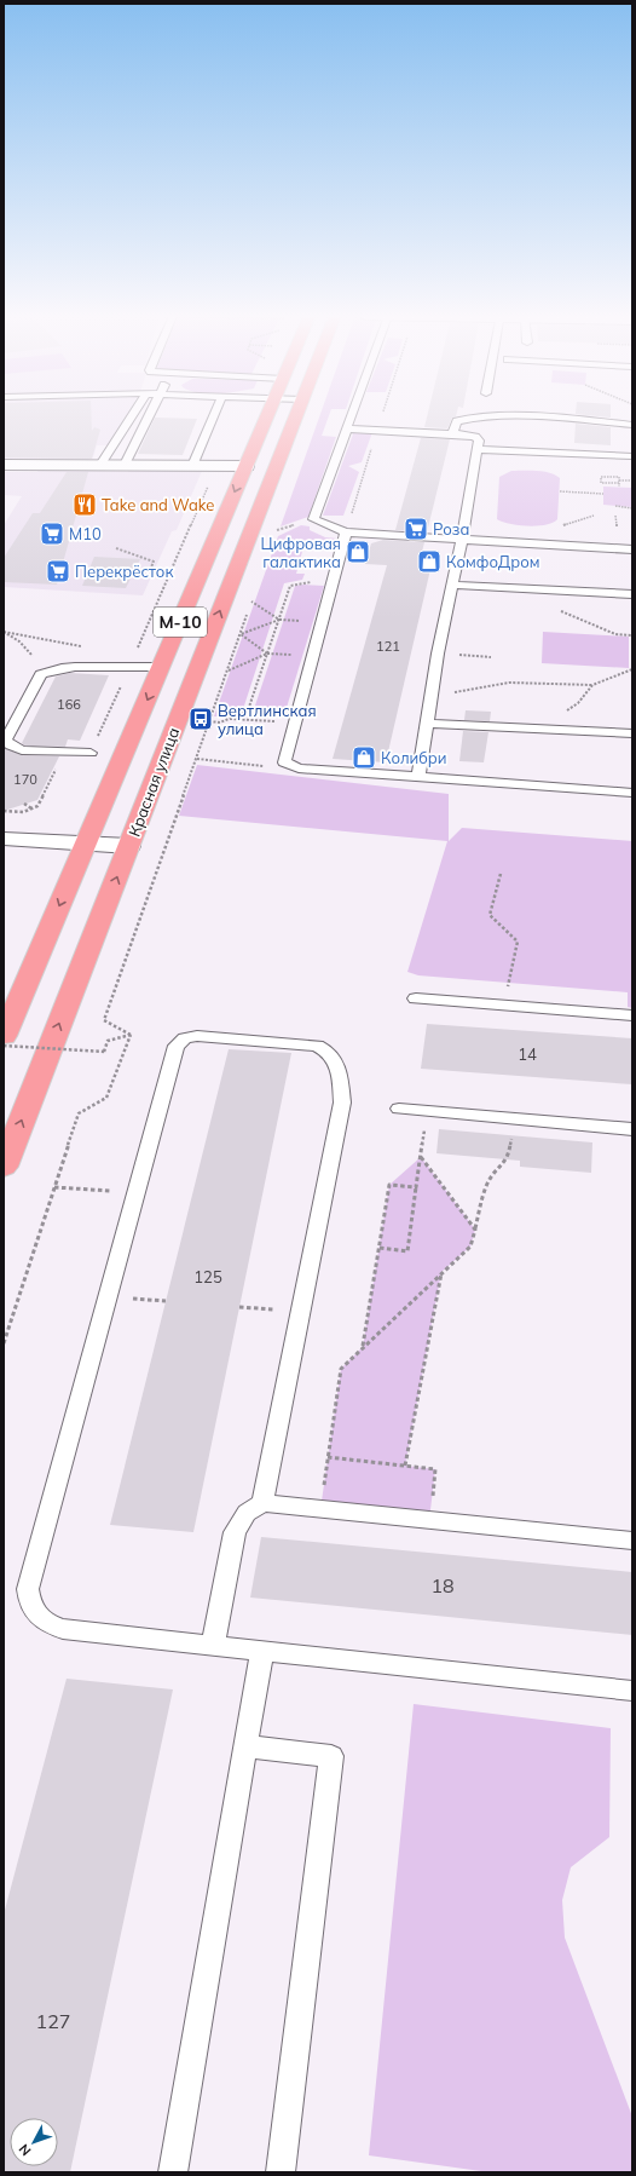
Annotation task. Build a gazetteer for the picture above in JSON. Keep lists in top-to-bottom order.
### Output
{
  "streets": {
    "highway": ["М-10", "Красная улица"]
  },
  "places": {
    "restaurant": ["Take and Wake"],
    "supermarket": ["Роза", "М10", "Перекрёсток"],
    "shop": ["Цифровая галактика", "КомфоДром", "Колибри"],
    "bus stop": ["Вертлинская улица"]
  },
  "house_numbers": [
    "121",
    "166",
    "170",
    "14",
    "125",
    "18",
    "127"
  ],
  "north": "bottom left"
}
